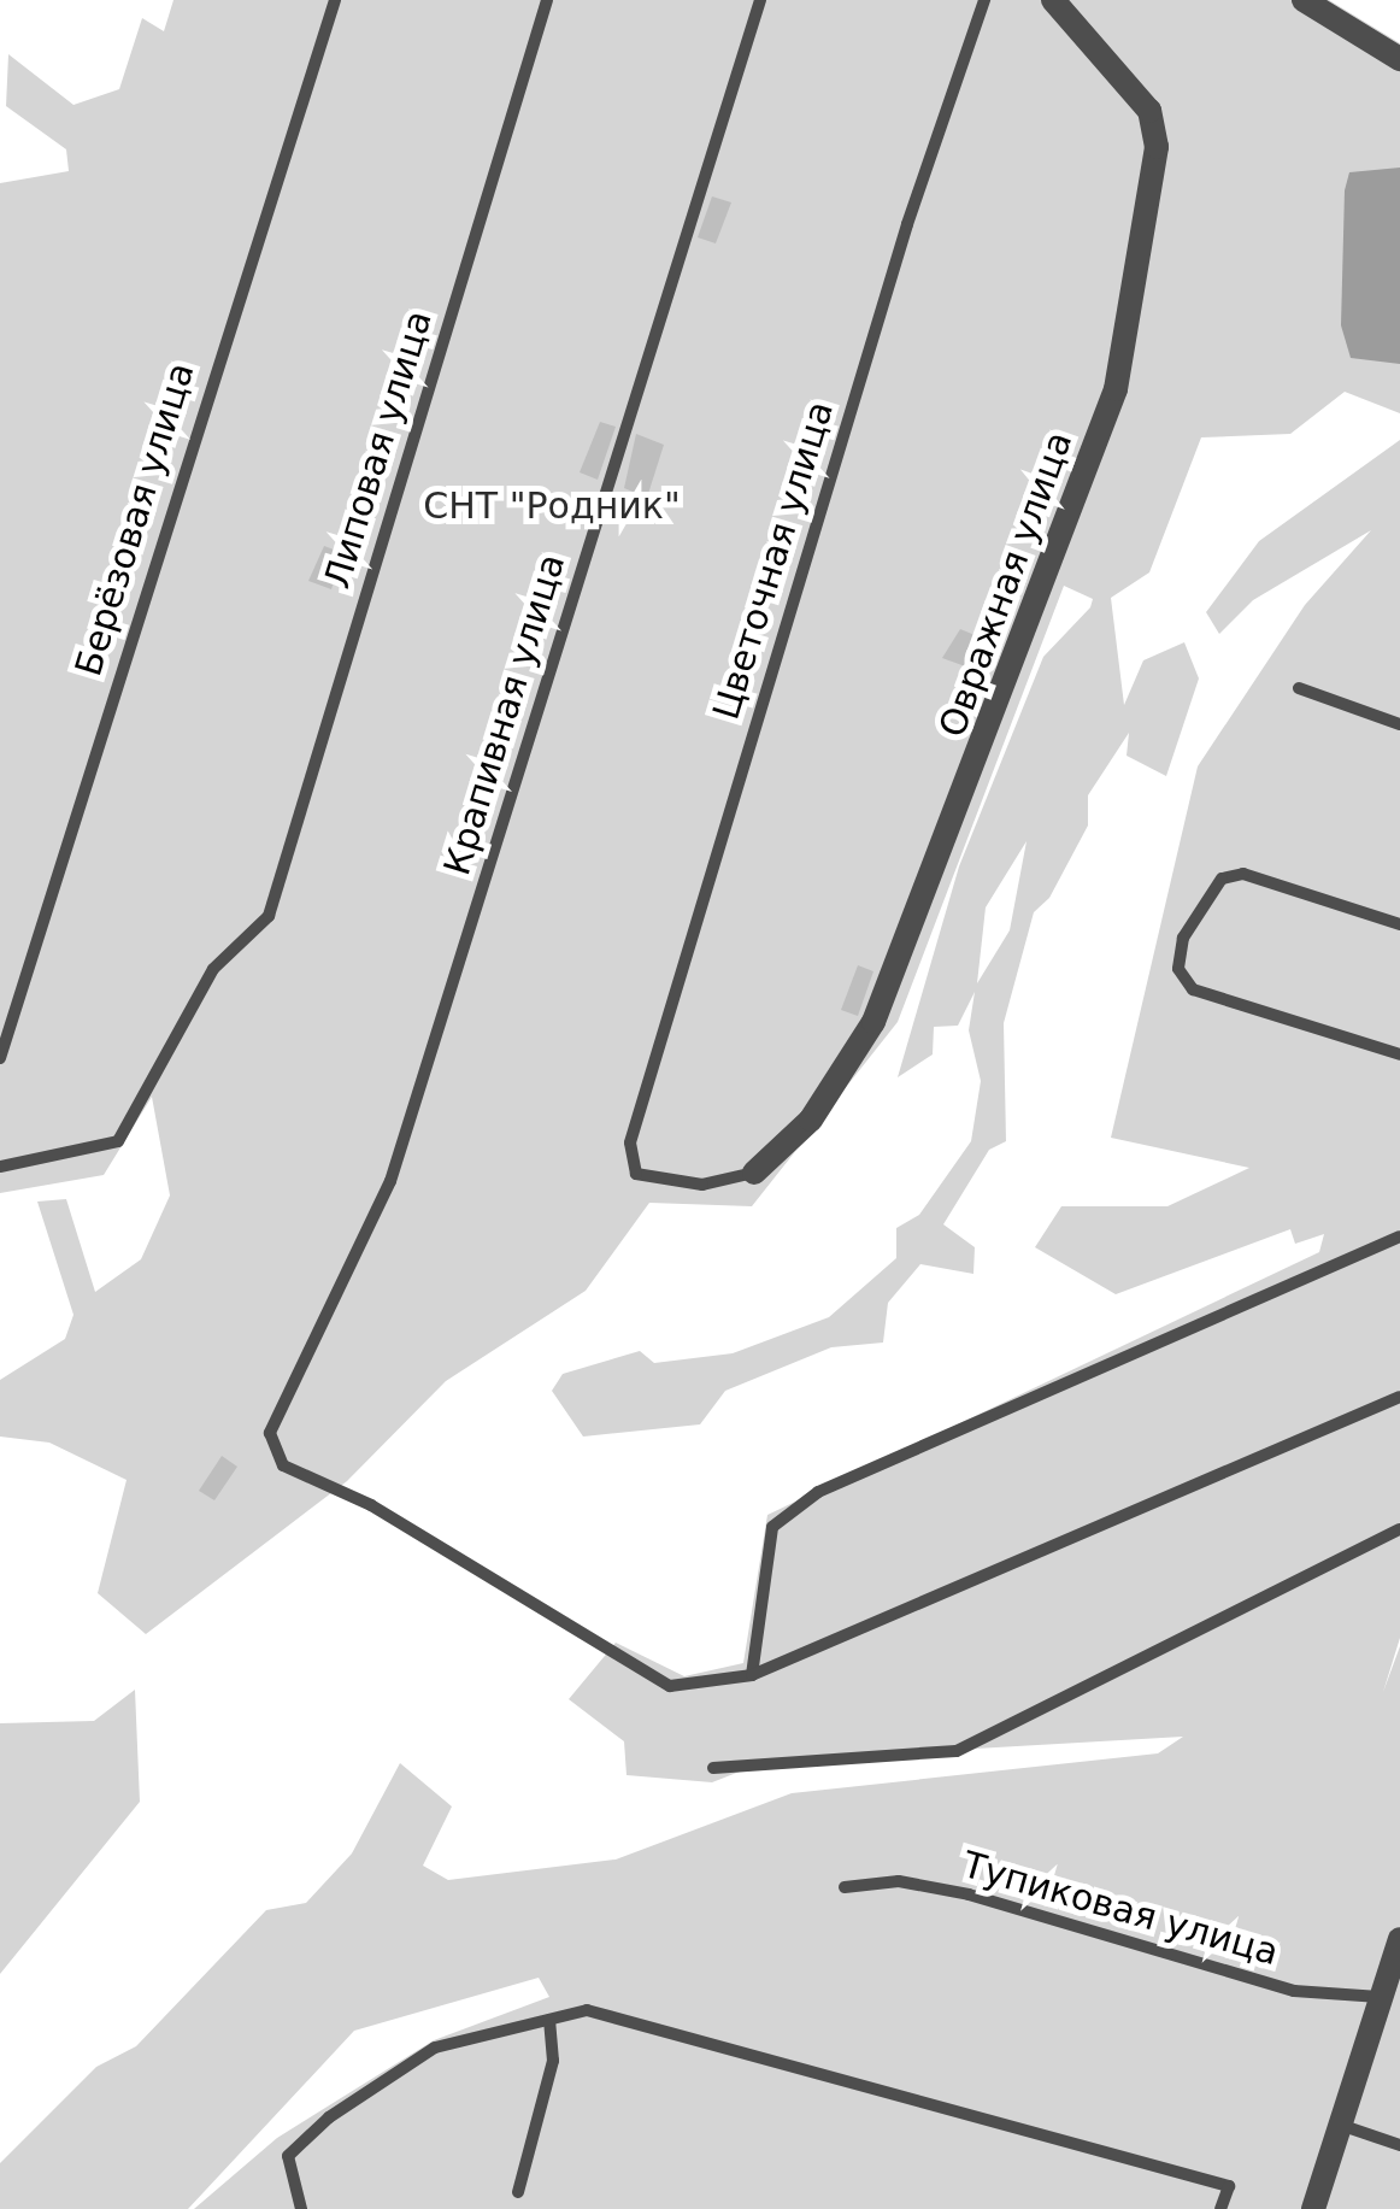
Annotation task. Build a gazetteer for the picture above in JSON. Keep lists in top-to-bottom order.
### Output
{
  "streets": {
    "street": ["Овражная улица"],
    "lane": [
      "Липовая улица",
      "Берёзовая улица",
      "Цветочная улица",
      "Крапивная улица",
      "Тупиковая улица"
    ]
  },
  "crossings": [
    ["Цветочная улица", "Овражная улица"]
  ],
  "parks": ["СНТ \"Родник\""]
}
